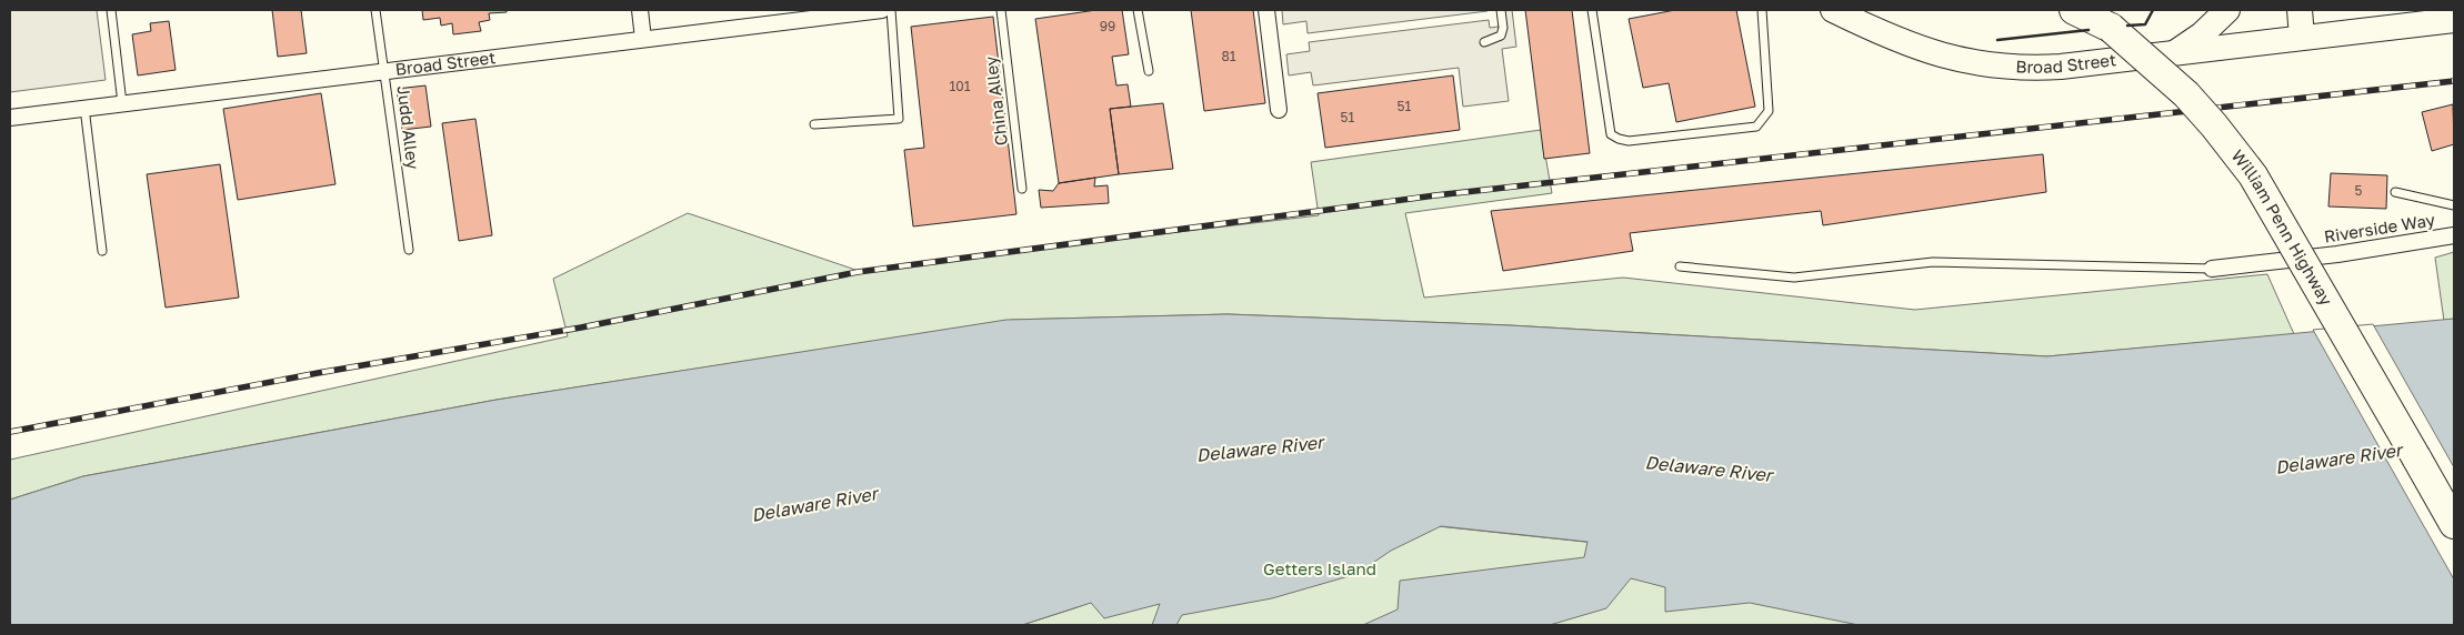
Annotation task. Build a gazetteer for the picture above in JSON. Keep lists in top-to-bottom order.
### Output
{
  "streets": {
    "highway": ["William Penn Highway"],
    "main road": ["Broad Street"],
    "street": ["Riverside Way"],
    "lane": ["China Alley", "Judd Alley"]
  },
  "crossings": [
    ["Broad Street", "Judd Alley"]
  ],
  "water": ["Delaware River"],
  "parks": ["Getters Island"],
  "house_numbers": [
    "99",
    "81",
    "101",
    "51",
    "51",
    "5"
  ]
}
